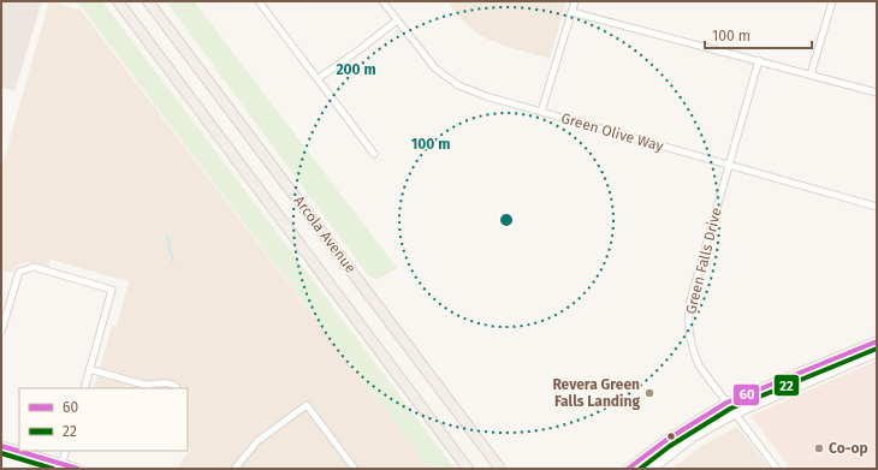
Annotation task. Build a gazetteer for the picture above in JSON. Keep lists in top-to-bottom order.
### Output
{
  "streets": {
    "main road": ["Arcola Avenue"],
    "street": ["Green Olive Way", "Green Falls Drive"]
  },
  "crossings": [
    ["Green Olive Way", "Green Falls Drive"]
  ],
  "places": ["Revera Green Falls Landing", "Co-op"],
  "lines": ["transit line 60", "transit line 22"],
  "legend": ["60", "22"],
  "scale_bar": "100 m",
  "rings": ["200 m", "100 m"]
}
